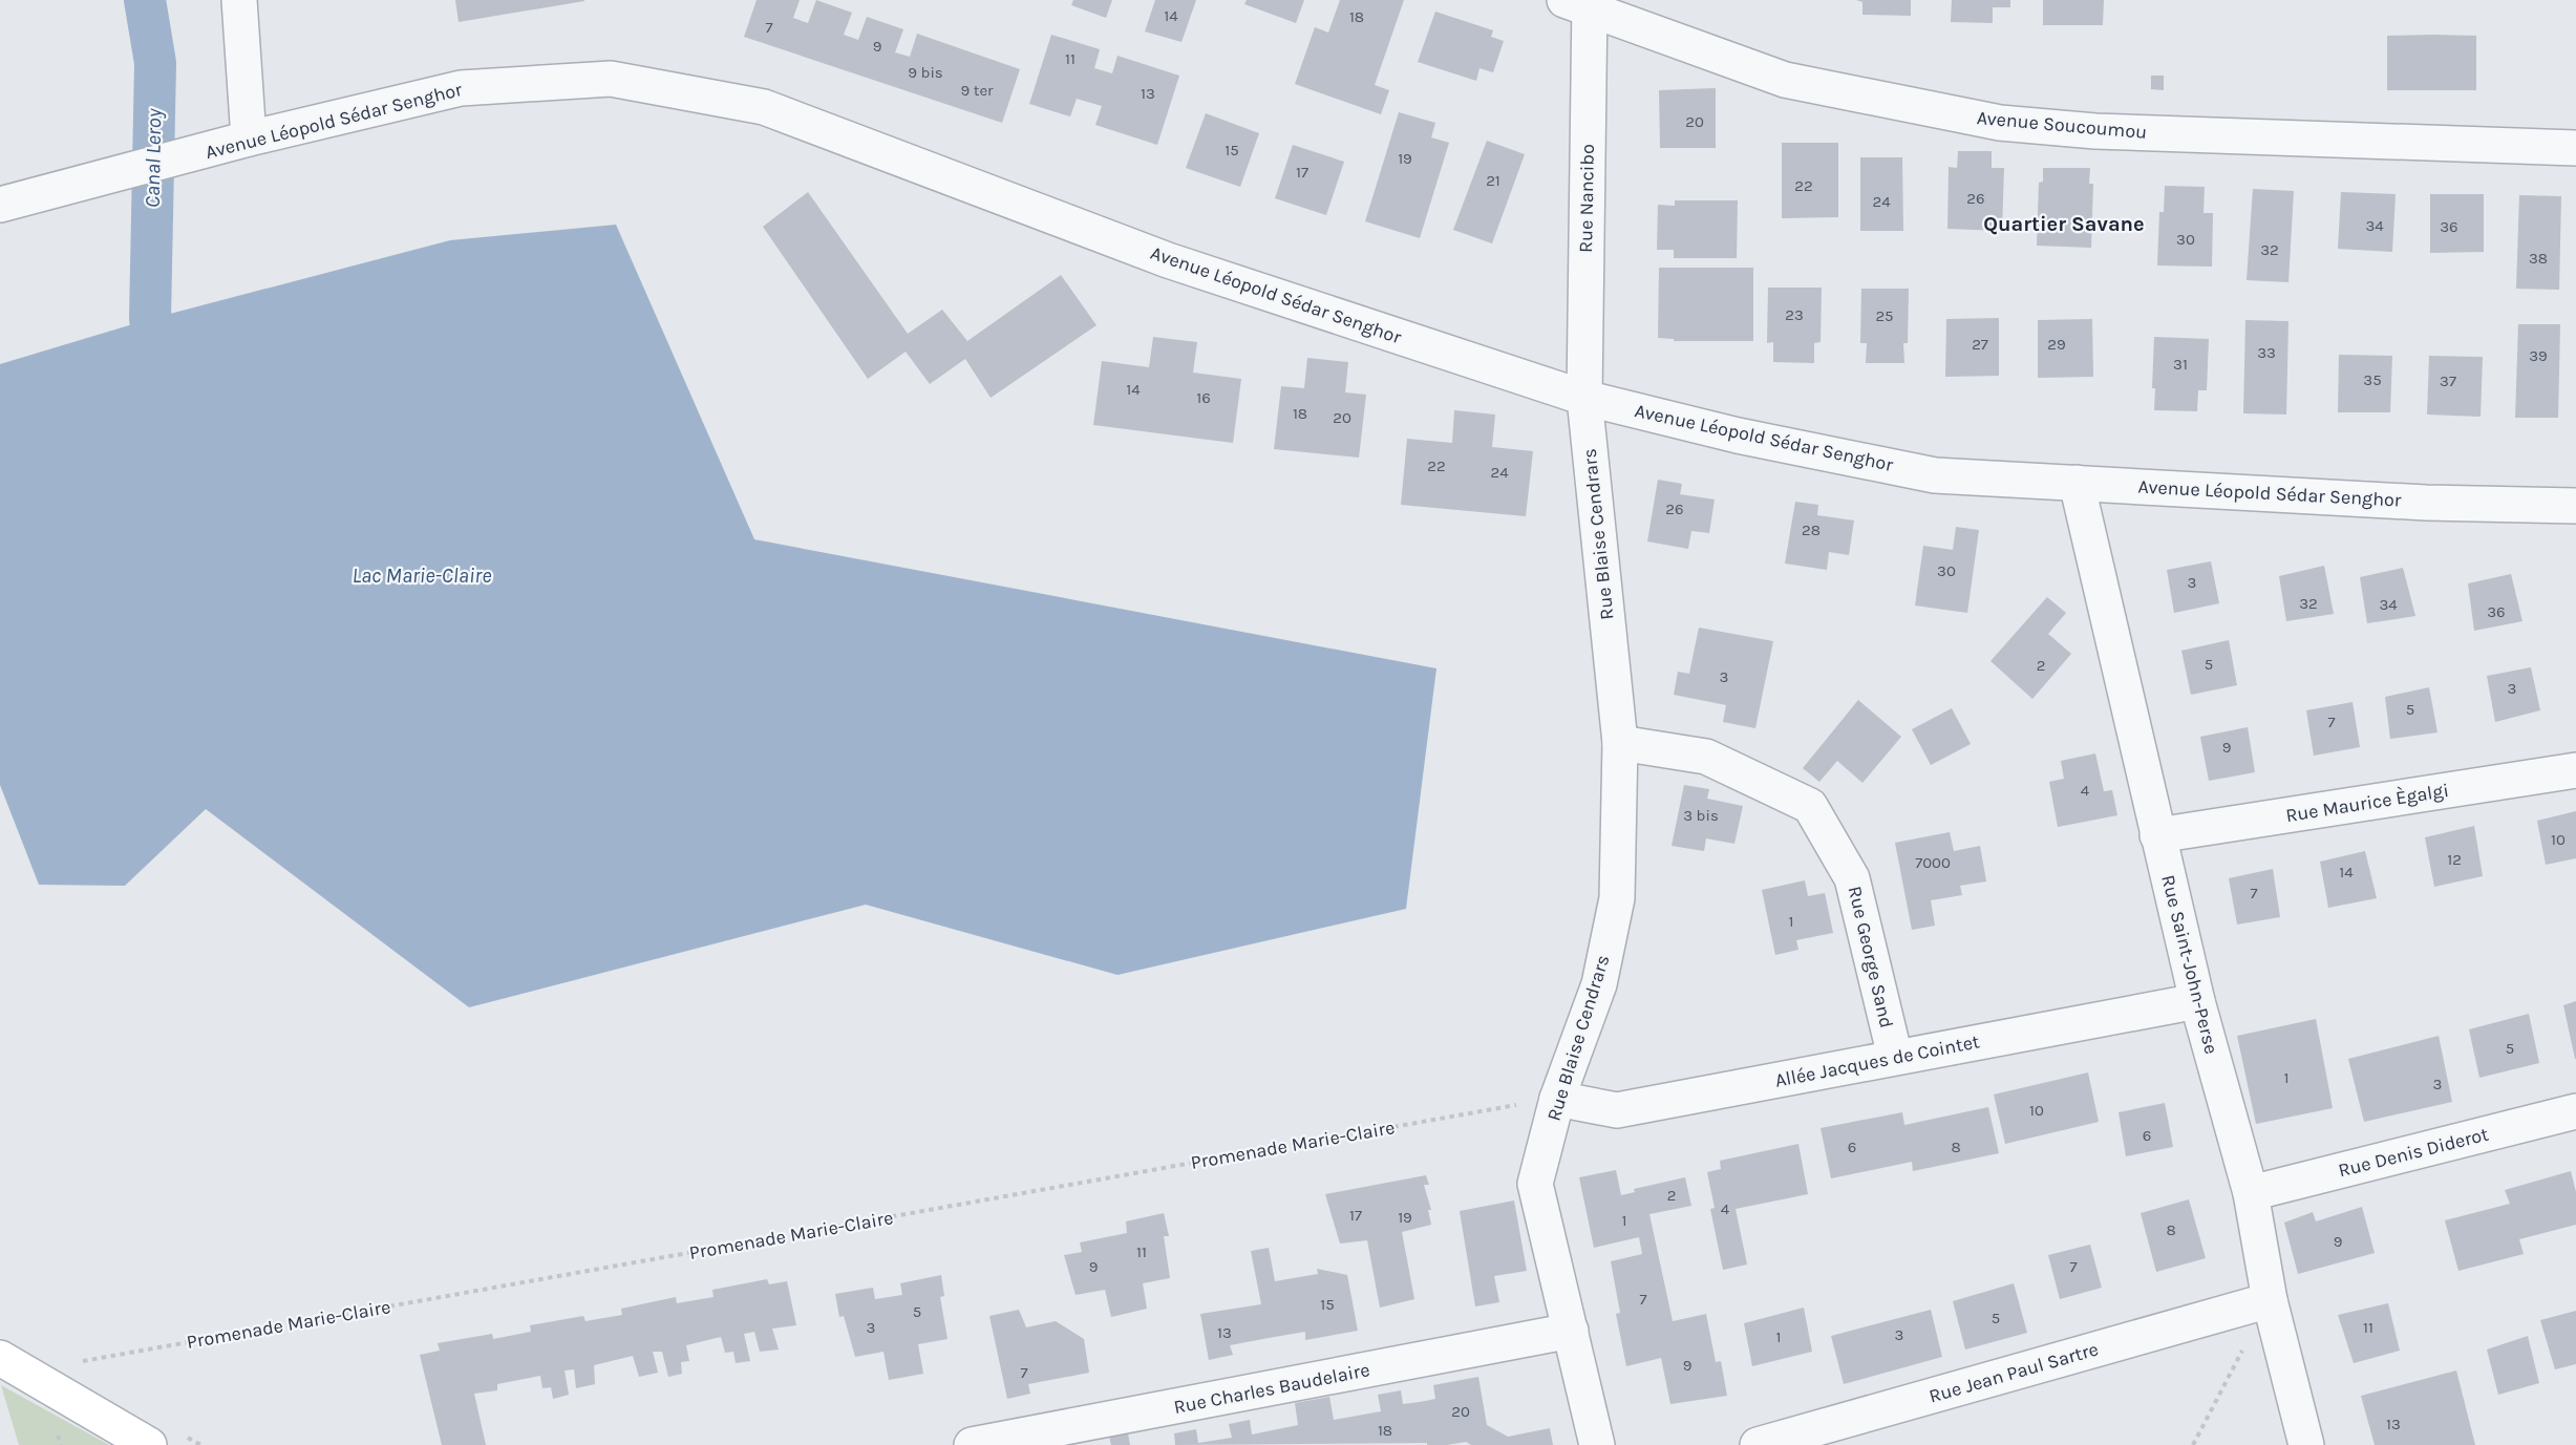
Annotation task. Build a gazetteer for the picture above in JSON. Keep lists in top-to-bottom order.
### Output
{
  "streets": {
    "street": [
      "Avenue Léopold Sédar Senghor",
      "Avenue Soucoumou",
      "Rue Nancibo",
      "Rue Blaise Cendrars",
      "Rue Maurice Ègalgi",
      "Rue George Sand",
      "Rue Saint-John-Perse",
      "Allée Jacques de Cointet",
      "Rue Denis Diderot",
      "Rue Jean Paul Sartre",
      "Rue Charles Baudelaire"
    ],
    "path": ["Promenade Marie-Claire"]
  },
  "crossings": [
    ["Avenue Léopold Sédar Senghor", "Rue Nancibo"],
    ["Avenue Léopold Sédar Senghor", "Rue Blaise Cendrars"],
    ["Avenue Léopold Sédar Senghor", "Rue Saint-John-Perse"],
    ["Avenue Soucoumou", "Rue Nancibo"],
    ["Rue Nancibo", "Rue Blaise Cendrars"],
    ["Rue Blaise Cendrars", "Rue George Sand"],
    ["Rue Blaise Cendrars", "Allée Jacques de Cointet"],
    ["Rue Blaise Cendrars", "Promenade Marie-Claire"],
    ["Rue Blaise Cendrars", "Rue Charles Baudelaire"],
    ["Rue Maurice Ègalgi", "Rue Saint-John-Perse"],
    ["Rue George Sand", "Allée Jacques de Cointet"],
    ["Rue Saint-John-Perse", "Allée Jacques de Cointet"],
    ["Rue Saint-John-Perse", "Rue Denis Diderot"],
    ["Rue Saint-John-Perse", "Rue Jean Paul Sartre"],
    ["Allée Jacques de Cointet", "Promenade Marie-Claire"]
  ],
  "districts": ["Quartier Savane"],
  "water": ["Canal Leroy", "Lac Marie-Claire"],
  "house_numbers": [
    "14",
    "18",
    "7",
    "9",
    "11",
    "9 bis",
    "9 ter",
    "13",
    "20",
    "15",
    "19",
    "17",
    "21",
    "22",
    "26",
    "24",
    "34",
    "36",
    "30",
    "32",
    "38",
    "23",
    "25",
    "27",
    "29",
    "33",
    "39",
    "31",
    "35",
    "37",
    "14",
    "16",
    "18",
    "20",
    "22",
    "24",
    "26",
    "28",
    "30",
    "3",
    "32",
    "34",
    "36",
    "5",
    "2",
    "3",
    "3",
    "5",
    "7",
    "9",
    "4",
    "3 bis",
    "10",
    "12",
    "7000",
    "14",
    "7",
    "1",
    "5",
    "1",
    "3",
    "10",
    "6",
    "6",
    "8",
    "2",
    "4",
    "17",
    "19",
    "1",
    "8",
    "9",
    "11",
    "9",
    "7",
    "7",
    "15",
    "5",
    "5",
    "3",
    "11",
    "13",
    "3",
    "1",
    "9",
    "7",
    "20",
    "13",
    "18"
  ]
}
